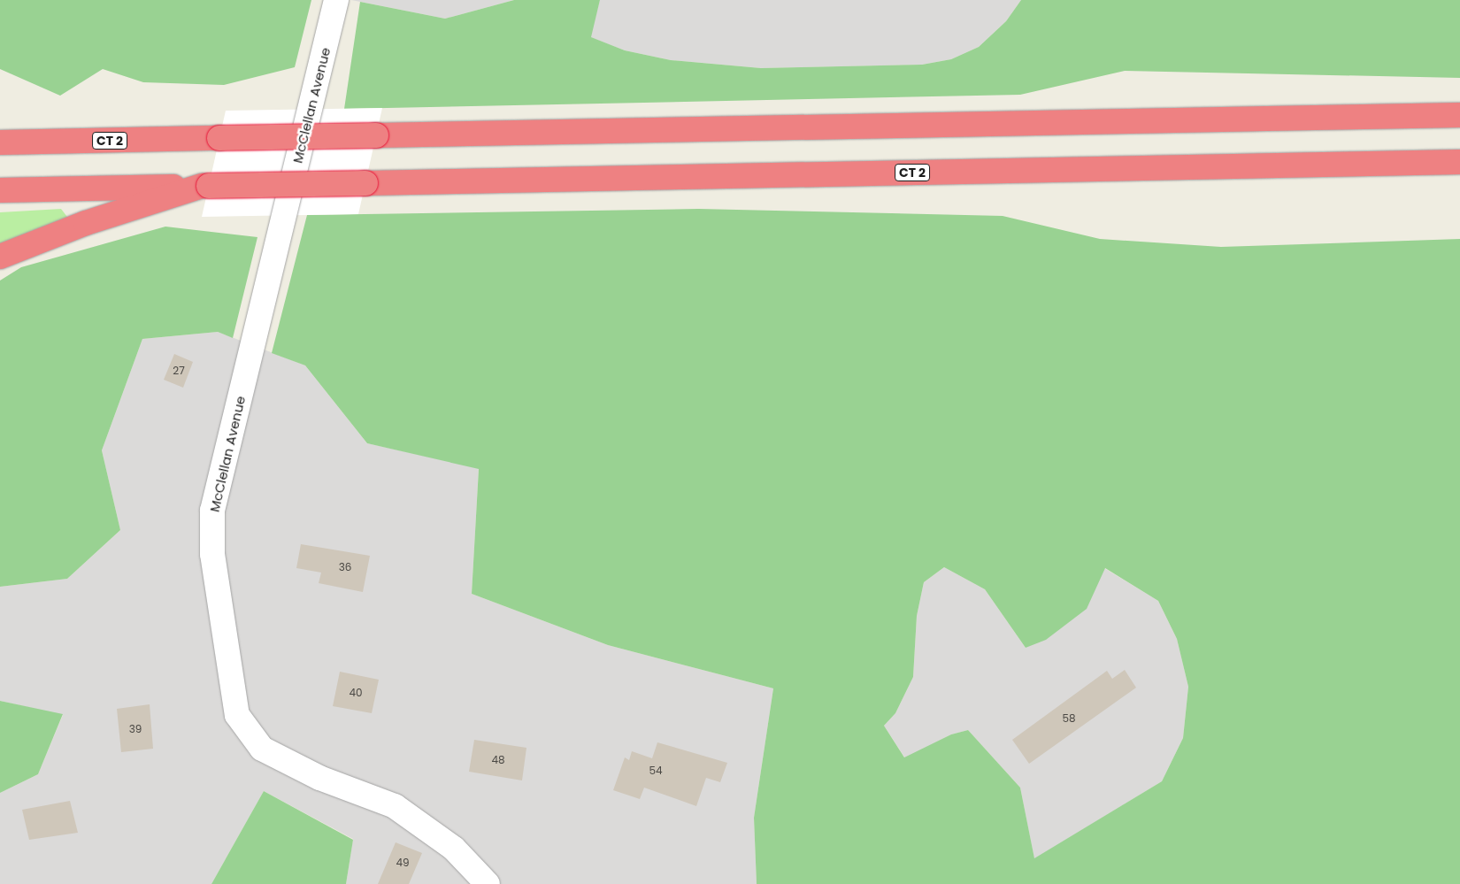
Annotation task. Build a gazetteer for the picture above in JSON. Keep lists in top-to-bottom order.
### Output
{
  "streets": {
    "highway": ["CT 2"],
    "street": ["McClellan Avenue"]
  },
  "house_numbers": [
    "27",
    "36",
    "40",
    "58",
    "39",
    "48",
    "54",
    "49"
  ]
}
